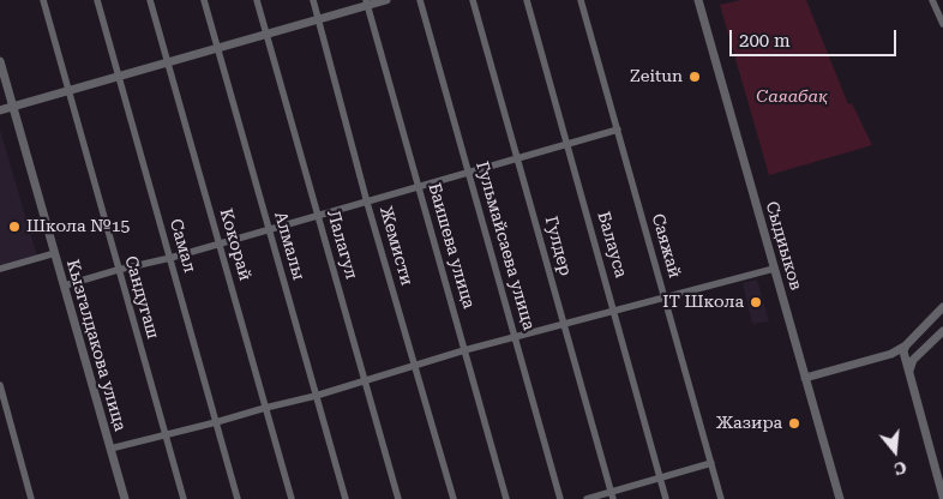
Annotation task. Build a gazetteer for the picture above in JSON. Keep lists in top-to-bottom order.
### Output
{
  "streets": {
    "street": [
      "Кокорай",
      "Лалагул",
      "Балауса",
      "Самал",
      "Алмалы",
      "Жемисти",
      "Баишева улица",
      "Гульмайсаева улица",
      "Гулдер",
      "Саяжай",
      "Сыдиыков",
      "Сандугаш",
      "Кызгалдакова улица"
    ]
  },
  "parks": ["Саяабақ"],
  "places": [
    "Zeitun",
    "Школа №15",
    "IT Школа",
    "Жазира"
  ],
  "scale_bar": "200 m",
  "north": "bottom"
}
